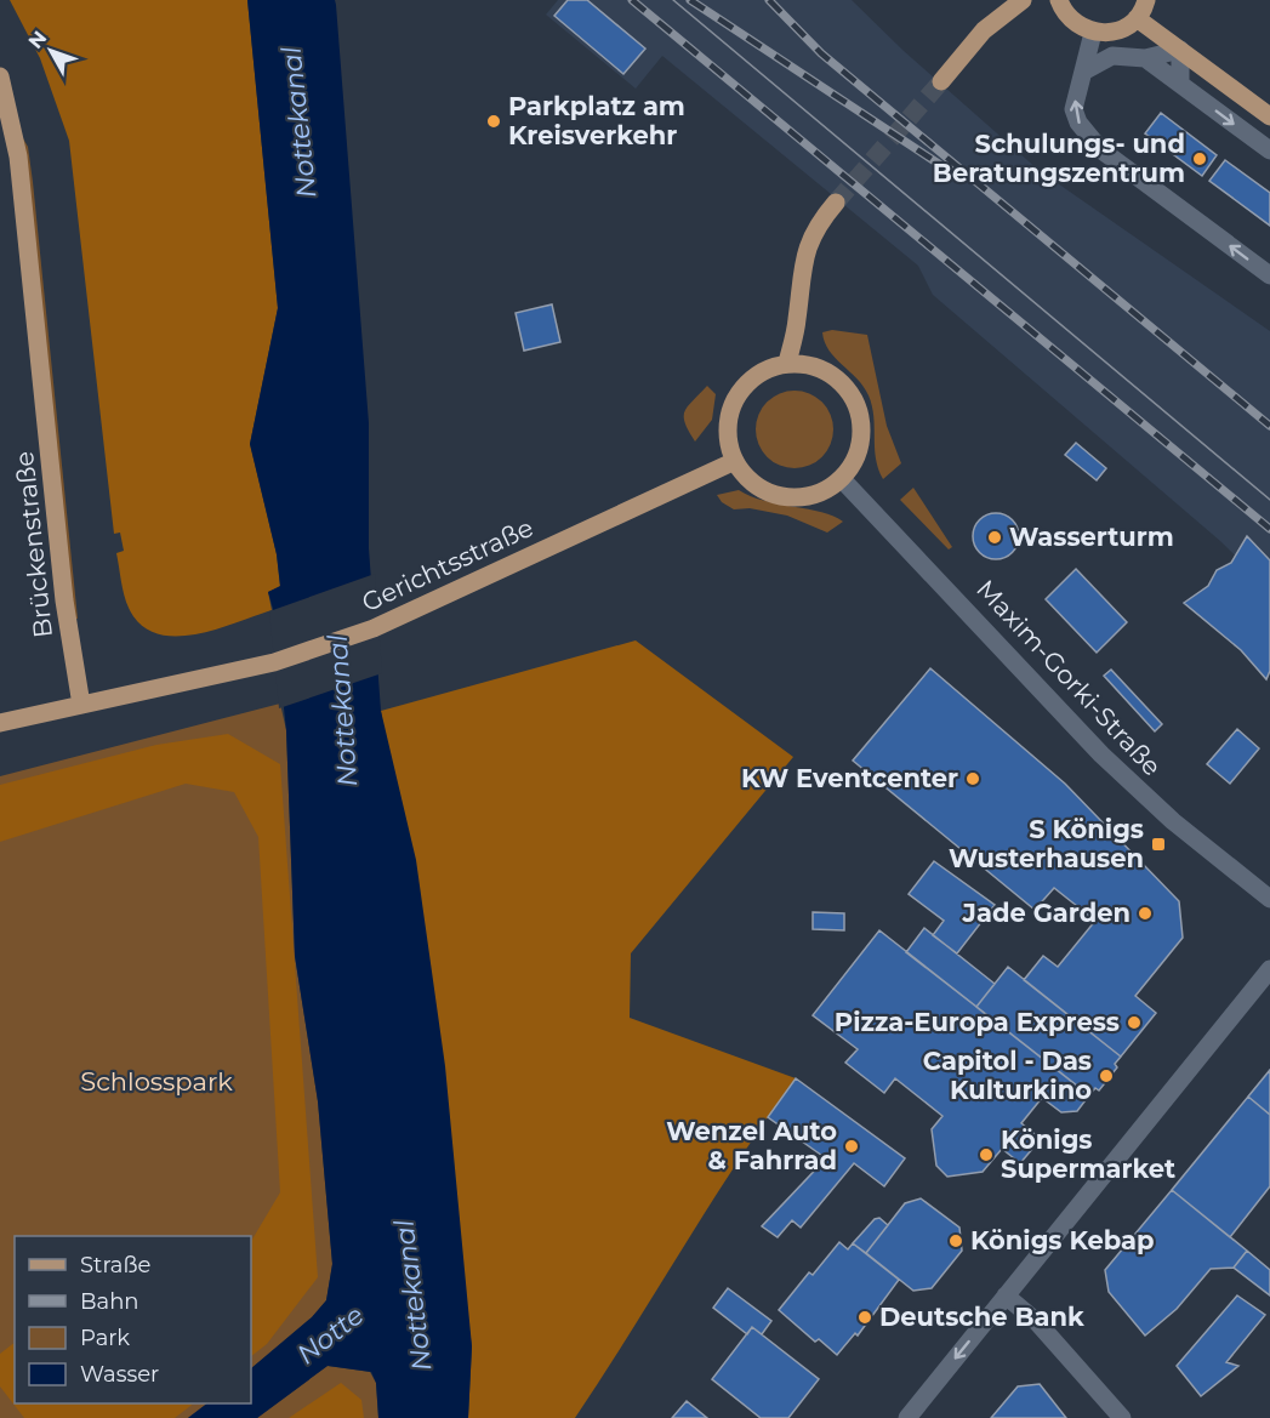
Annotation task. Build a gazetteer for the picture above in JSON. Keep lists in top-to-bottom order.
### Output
{
  "streets": {
    "main road": ["Brückenstraße", "Gerichtsstraße"],
    "street": ["Maxim-Gorki-Straße"]
  },
  "crossings": [
    ["Brückenstraße", "Gerichtsstraße"],
    ["Gerichtsstraße", "Maxim-Gorki-Straße"]
  ],
  "water": ["Nottekanal", "Notte"],
  "parks": ["Schlosspark"],
  "places": {
    "other": [
      "Parkplatz am Kreisverkehr",
      "Schulungs- und Beratungszentrum",
      "Wasserturm",
      "KW Eventcenter",
      "Jade Garden",
      "Pizza-Europa Express",
      "Capitol - Das Kulturkino",
      "Wenzel Auto & Fahrrad",
      "Königs Supermarket",
      "Königs Kebap",
      "Deutsche Bank"
    ],
    "transit": ["S Königs Wusterhausen"]
  },
  "legend": [
    "Straße",
    "Bahn",
    "Park",
    "Wasser"
  ],
  "north": "top left"
}
